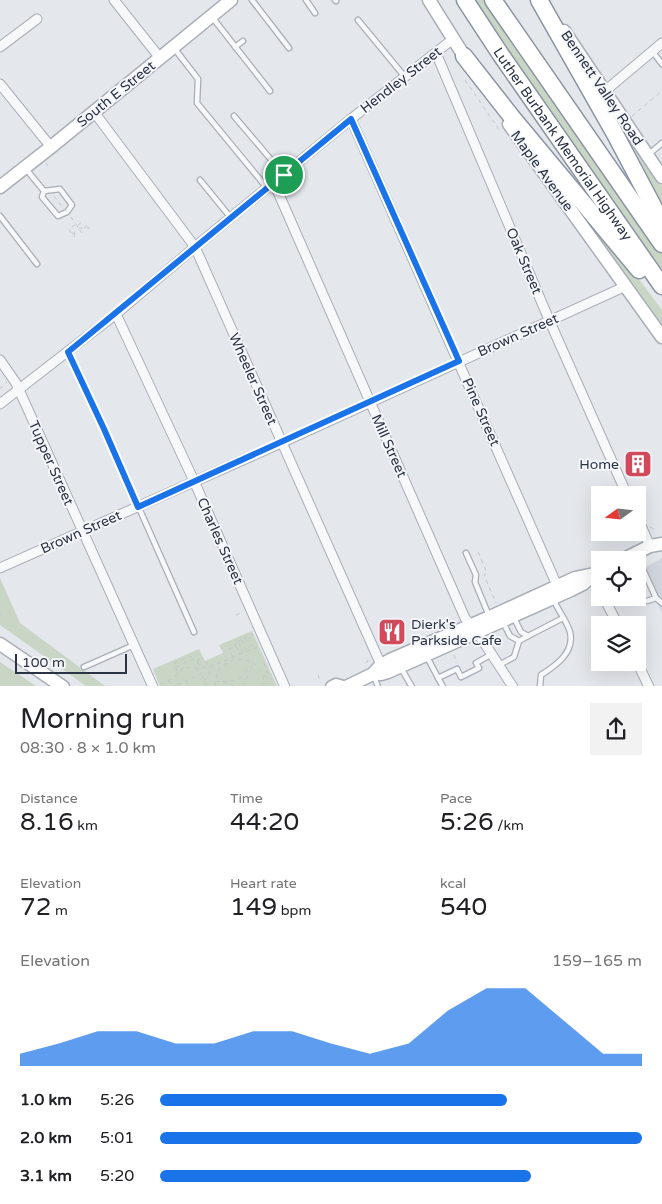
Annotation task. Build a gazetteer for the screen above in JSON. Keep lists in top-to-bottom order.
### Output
{
  "streets": {
    "highway": ["Luther Burbank Memorial Highway"],
    "main road": ["Bennett Valley Road", "South E Street", "Maple Avenue"],
    "street": [
      "Hendley Street",
      "Oak Street",
      "Brown Street",
      "Wheeler Street",
      "Pine Street",
      "Mill Street",
      "Tupper Street",
      "Charles Street"
    ]
  },
  "crossings": [
    ["Hendley Street", "Maple Avenue"],
    ["Hendley Street", "Oak Street"],
    ["Hendley Street", "Wheeler Street"],
    ["Hendley Street", "Pine Street"],
    ["Hendley Street", "Mill Street"],
    ["Hendley Street", "Tupper Street"],
    ["Hendley Street", "Charles Street"],
    ["South E Street", "Wheeler Street"],
    ["Maple Avenue", "Brown Street"],
    ["Oak Street", "Brown Street"],
    ["Brown Street", "Wheeler Street"],
    ["Brown Street", "Pine Street"],
    ["Brown Street", "Mill Street"],
    ["Brown Street", "Tupper Street"],
    ["Brown Street", "Charles Street"]
  ],
  "places": {
    "building": ["Home"],
    "restaurant": ["Dierk's Parkside Cafe"]
  },
  "scale_bar": "100 m",
  "north": "left",
  "page": {
    "scale": "100 m",
    "heading": ["Morning run", "08:30 · 8 × 1.0 km"],
    "stats": [
      ["Distance", "8.16 km"],
      ["Time", "44:20"],
      ["Pace", "5:26 /km"],
      ["Elevation", "72 m"],
      ["Heart rate", "149 bpm"],
      ["kcal", "540"]
    ],
    "chart": ["Elevation", "159–165 m"],
    "list": [
      {
        "name": "1.0 km",
        "note": "5:26"
      },
      {
        "name": "2.0 km",
        "note": "5:01"
      },
      {
        "name": "3.1 km",
        "note": "5:20"
      }
    ]
  }
}
